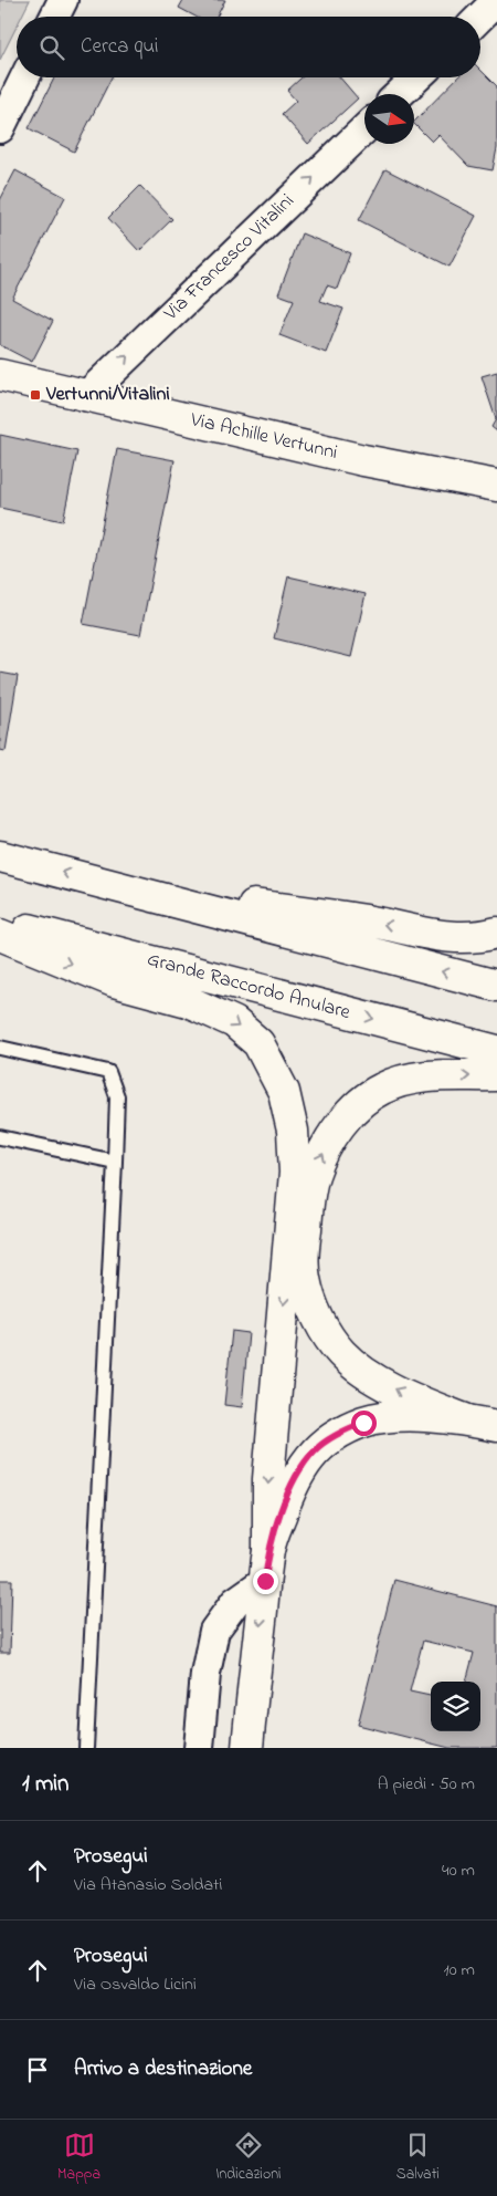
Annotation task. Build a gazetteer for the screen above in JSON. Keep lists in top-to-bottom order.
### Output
{
  "streets": {
    "main road": ["Via Achille Vertunni", "Grande Raccordo Anulare"],
    "street": ["Via Francesco Vitalini"]
  },
  "crossings": [
    ["Via Francesco Vitalini", "Via Achille Vertunni"]
  ],
  "one_way": ["Via Francesco Vitalini"],
  "places": {
    "transit": ["Vertunni/Vitalini"]
  },
  "north": "right",
  "page": {
    "search": "Cerca qui",
    "heading": ["1 min", "A piedi · 50 m"],
    "list": [
      ["Prosegui", "Via Atanasio Soldati", "40 m"],
      ["Prosegui", "Via Osvaldo Licini", "10 m"],
      "Arrivo a destinazione"
    ],
    "nav": ["Mappa", "Indicazioni", "Salvati"]
  }
}
